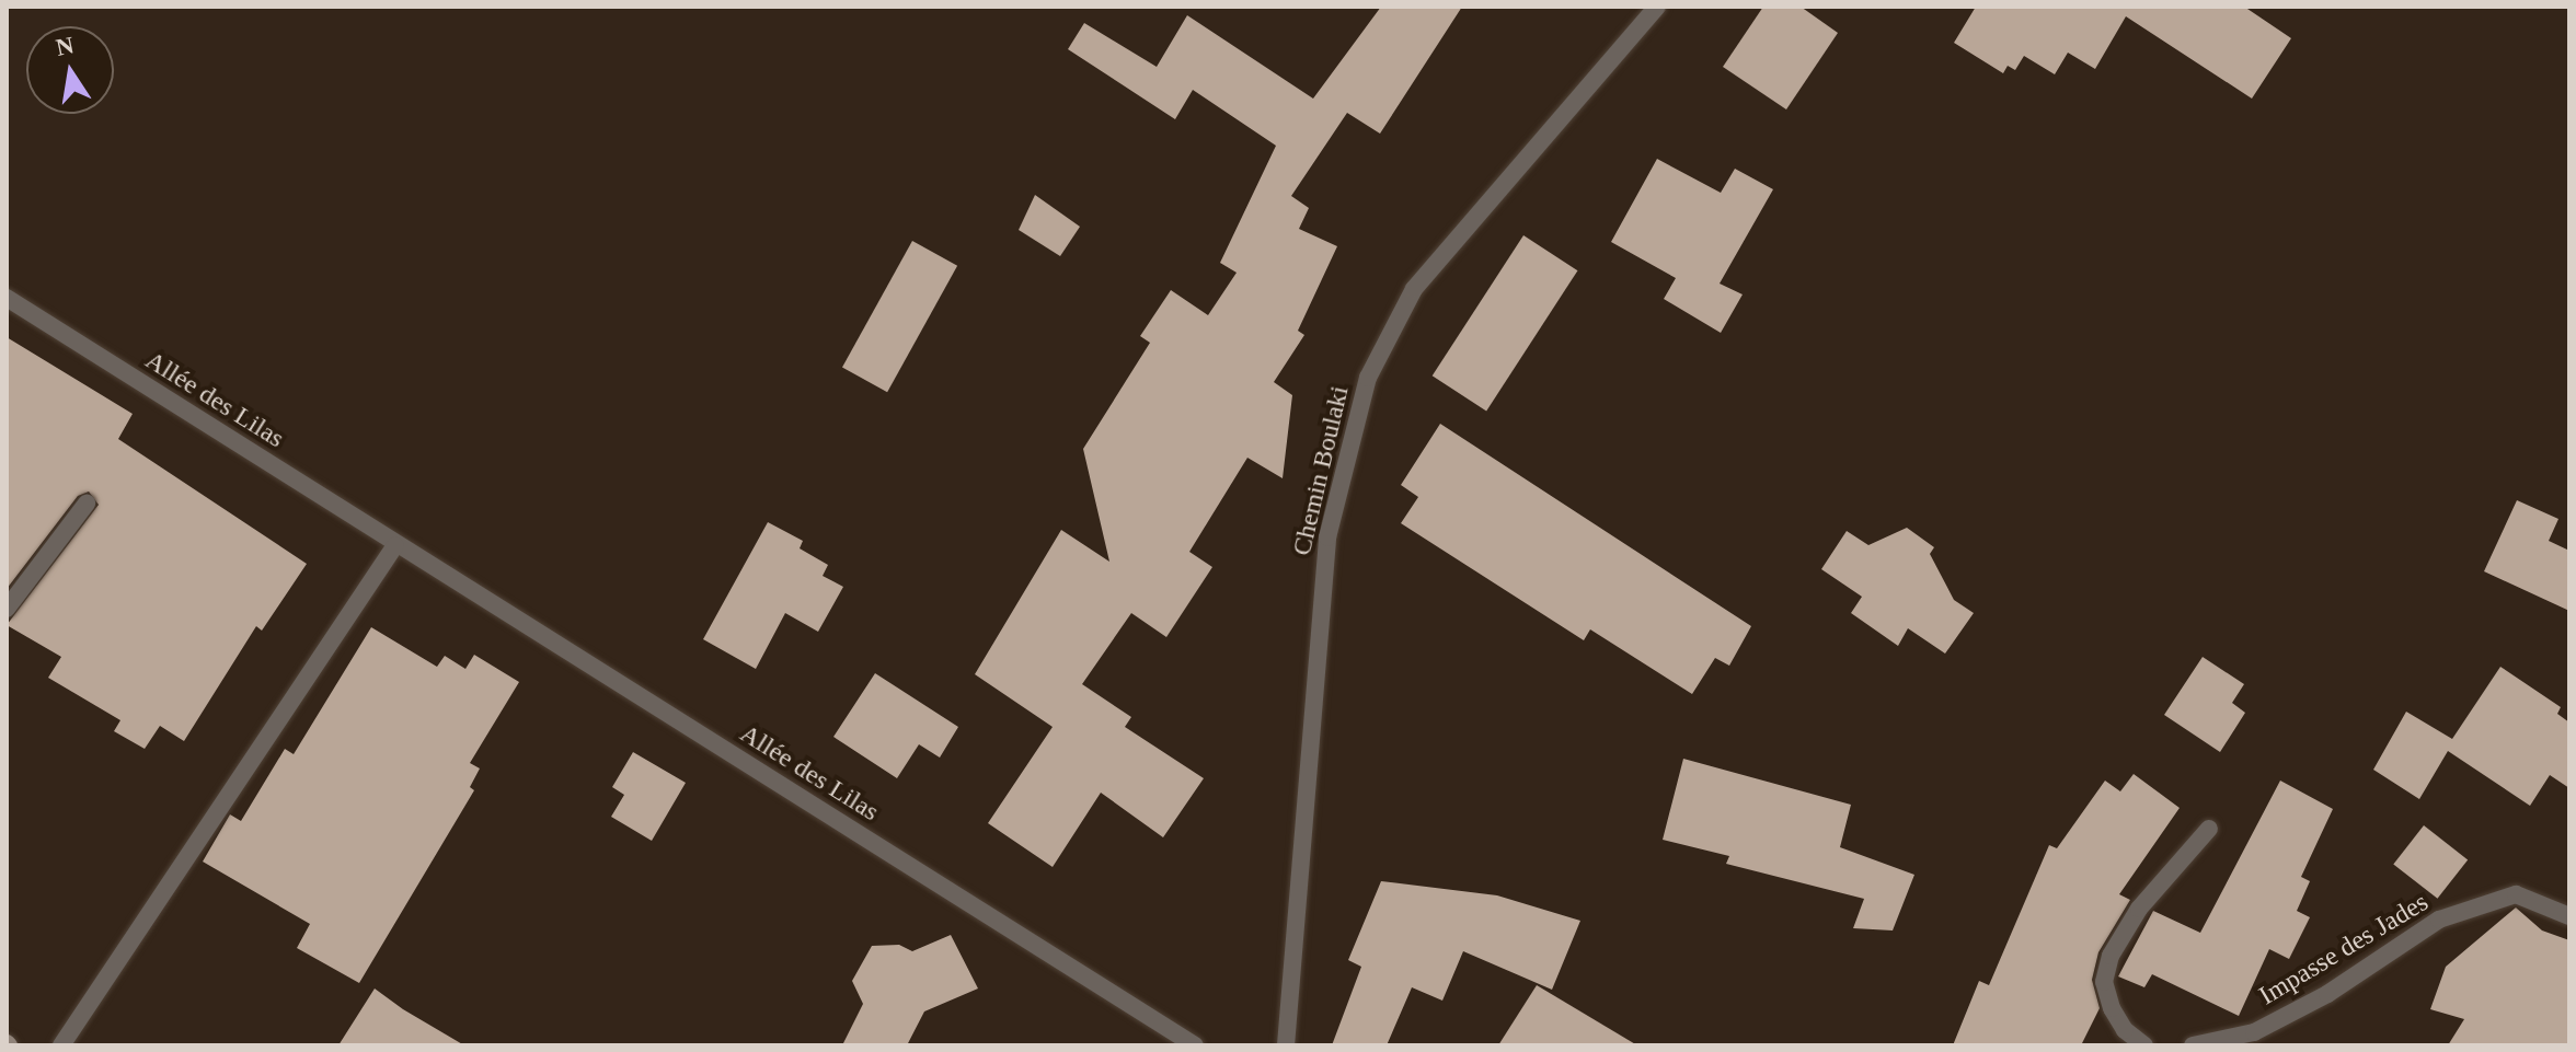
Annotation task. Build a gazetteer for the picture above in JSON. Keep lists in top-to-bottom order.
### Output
{
  "streets": {
    "street": ["Allée des Lilas", "Chemin Boulaki", "Impasse des Jades"]
  },
  "north": "top"
}
